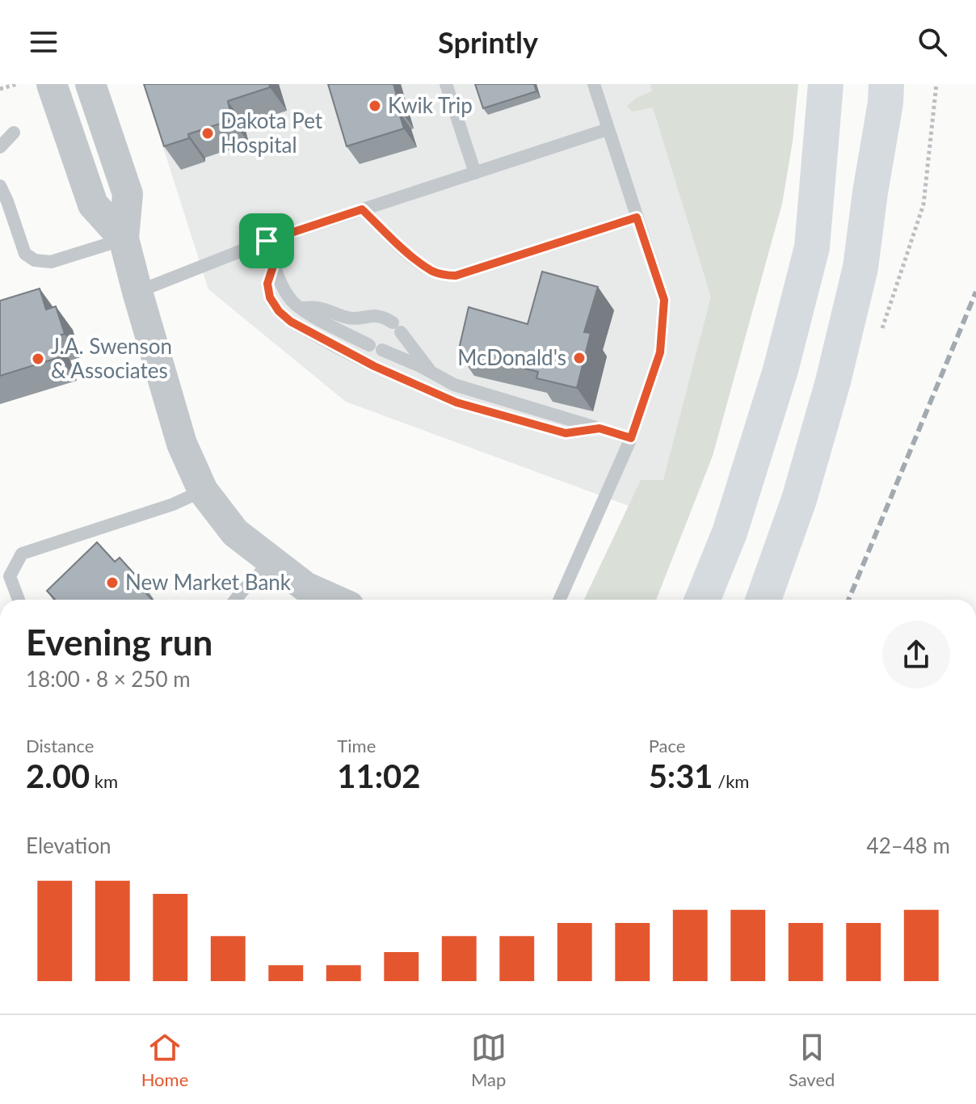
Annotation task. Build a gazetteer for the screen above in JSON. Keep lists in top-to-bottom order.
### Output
{
  "places": [
    "Kwik Trip",
    "Dakota Pet Hospital",
    "McDonald's",
    "J.A. Swenson & Associates",
    "New Market Bank"
  ],
  "page": {
    "header": "Sprintly",
    "heading": ["Evening run", "18:00 · 8 × 250 m"],
    "stats": [
      ["Distance", "2.00 km"],
      ["Time", "11:02"],
      ["Pace", "5:31 /km"]
    ],
    "chart": ["Elevation", "42–48 m"],
    "tabs": ["Home", "Map", "Saved"]
  }
}
